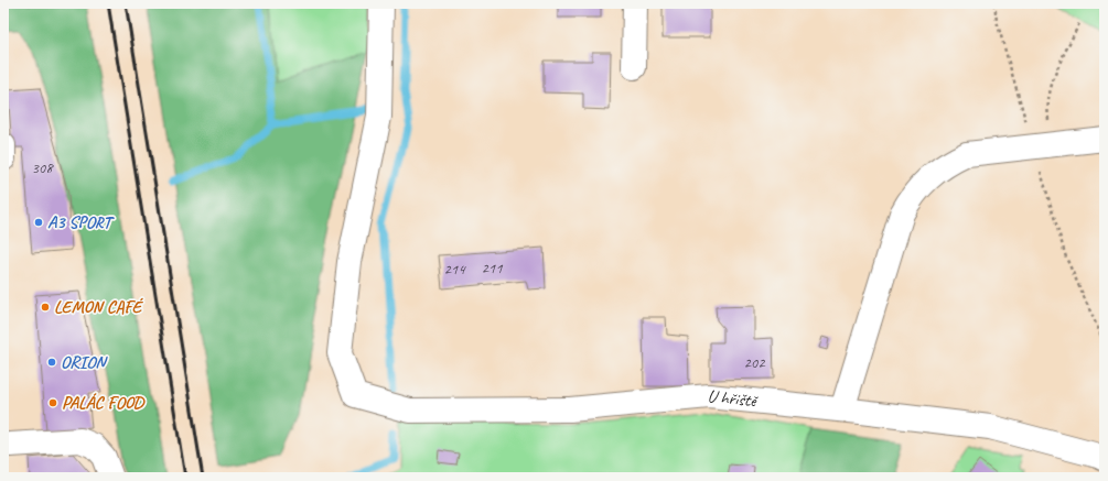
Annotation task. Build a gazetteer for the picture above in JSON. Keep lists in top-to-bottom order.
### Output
{
  "streets": {
    "street": ["U hřiště"]
  },
  "places": [
    "A3 SPORT",
    "LEMON CAFÉ",
    "ORION",
    "PALÁC FOOD"
  ],
  "house_numbers": [
    "308",
    "211",
    "214",
    "202"
  ]
}
